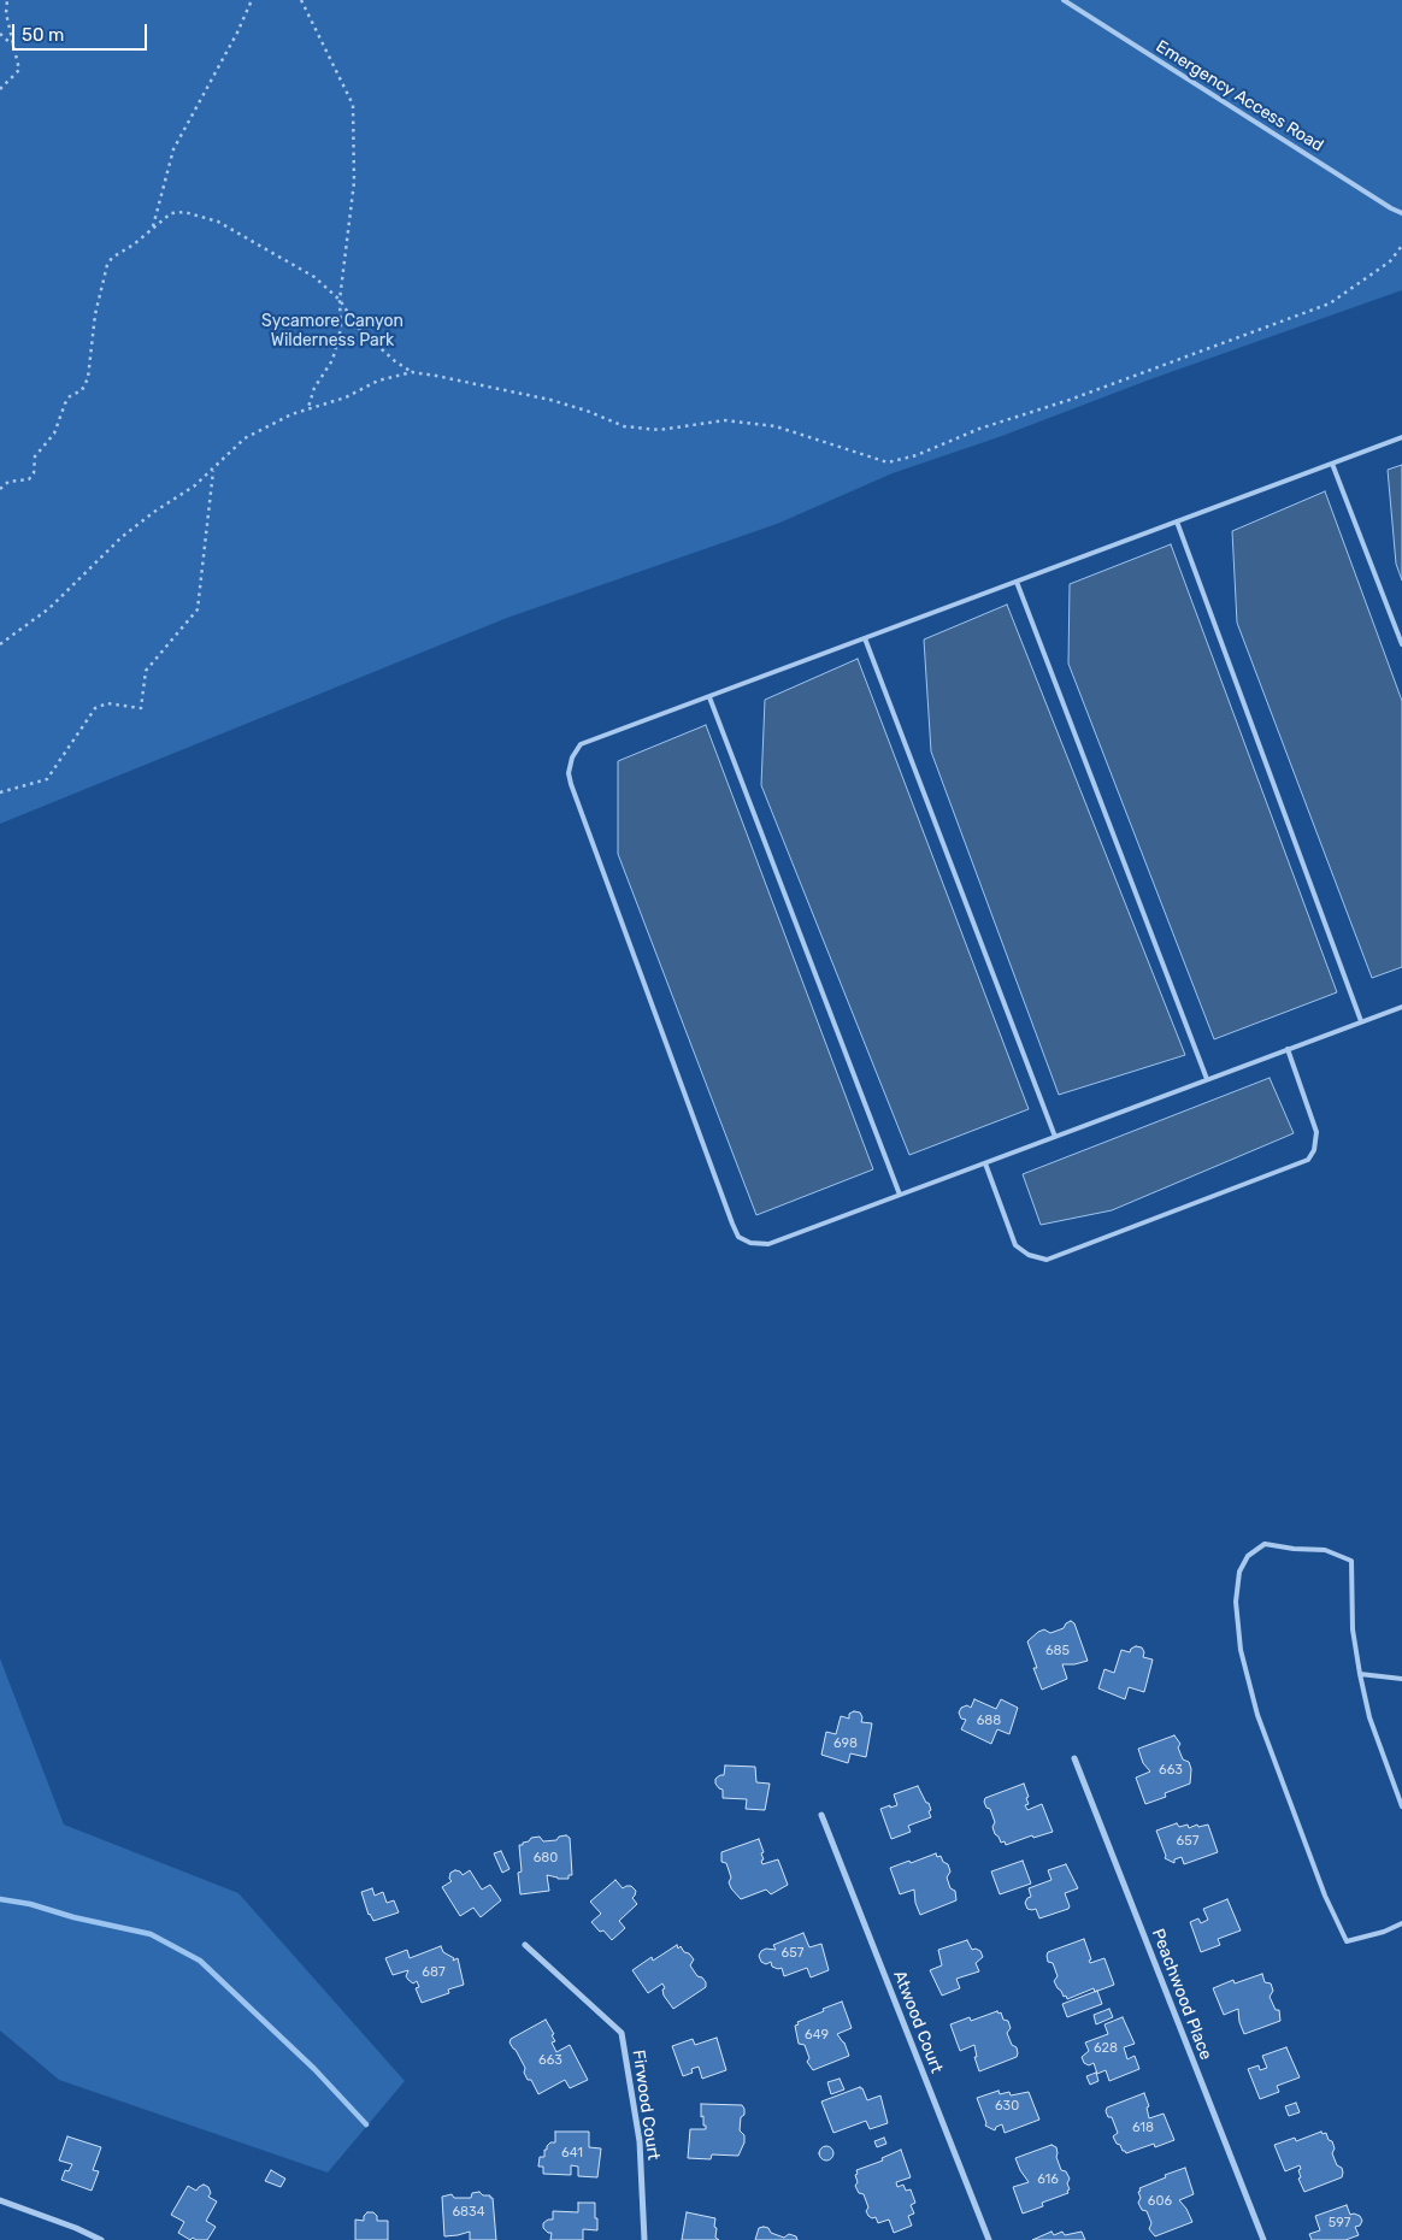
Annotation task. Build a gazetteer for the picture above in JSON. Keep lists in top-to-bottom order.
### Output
{
  "streets": {
    "street": ["Peachwood Place", "Atwood Court", "Firwood Court"],
    "lane": ["Emergency Access Road"]
  },
  "parks": ["Sycamore Canyon Wilderness Park"],
  "house_numbers": [
    "685",
    "688",
    "698",
    "663",
    "657",
    "680",
    "657",
    "687",
    "649",
    "628",
    "663",
    "630",
    "618",
    "641",
    "616",
    "606",
    "6834",
    "597"
  ],
  "scale_bar": "50 m"
}
